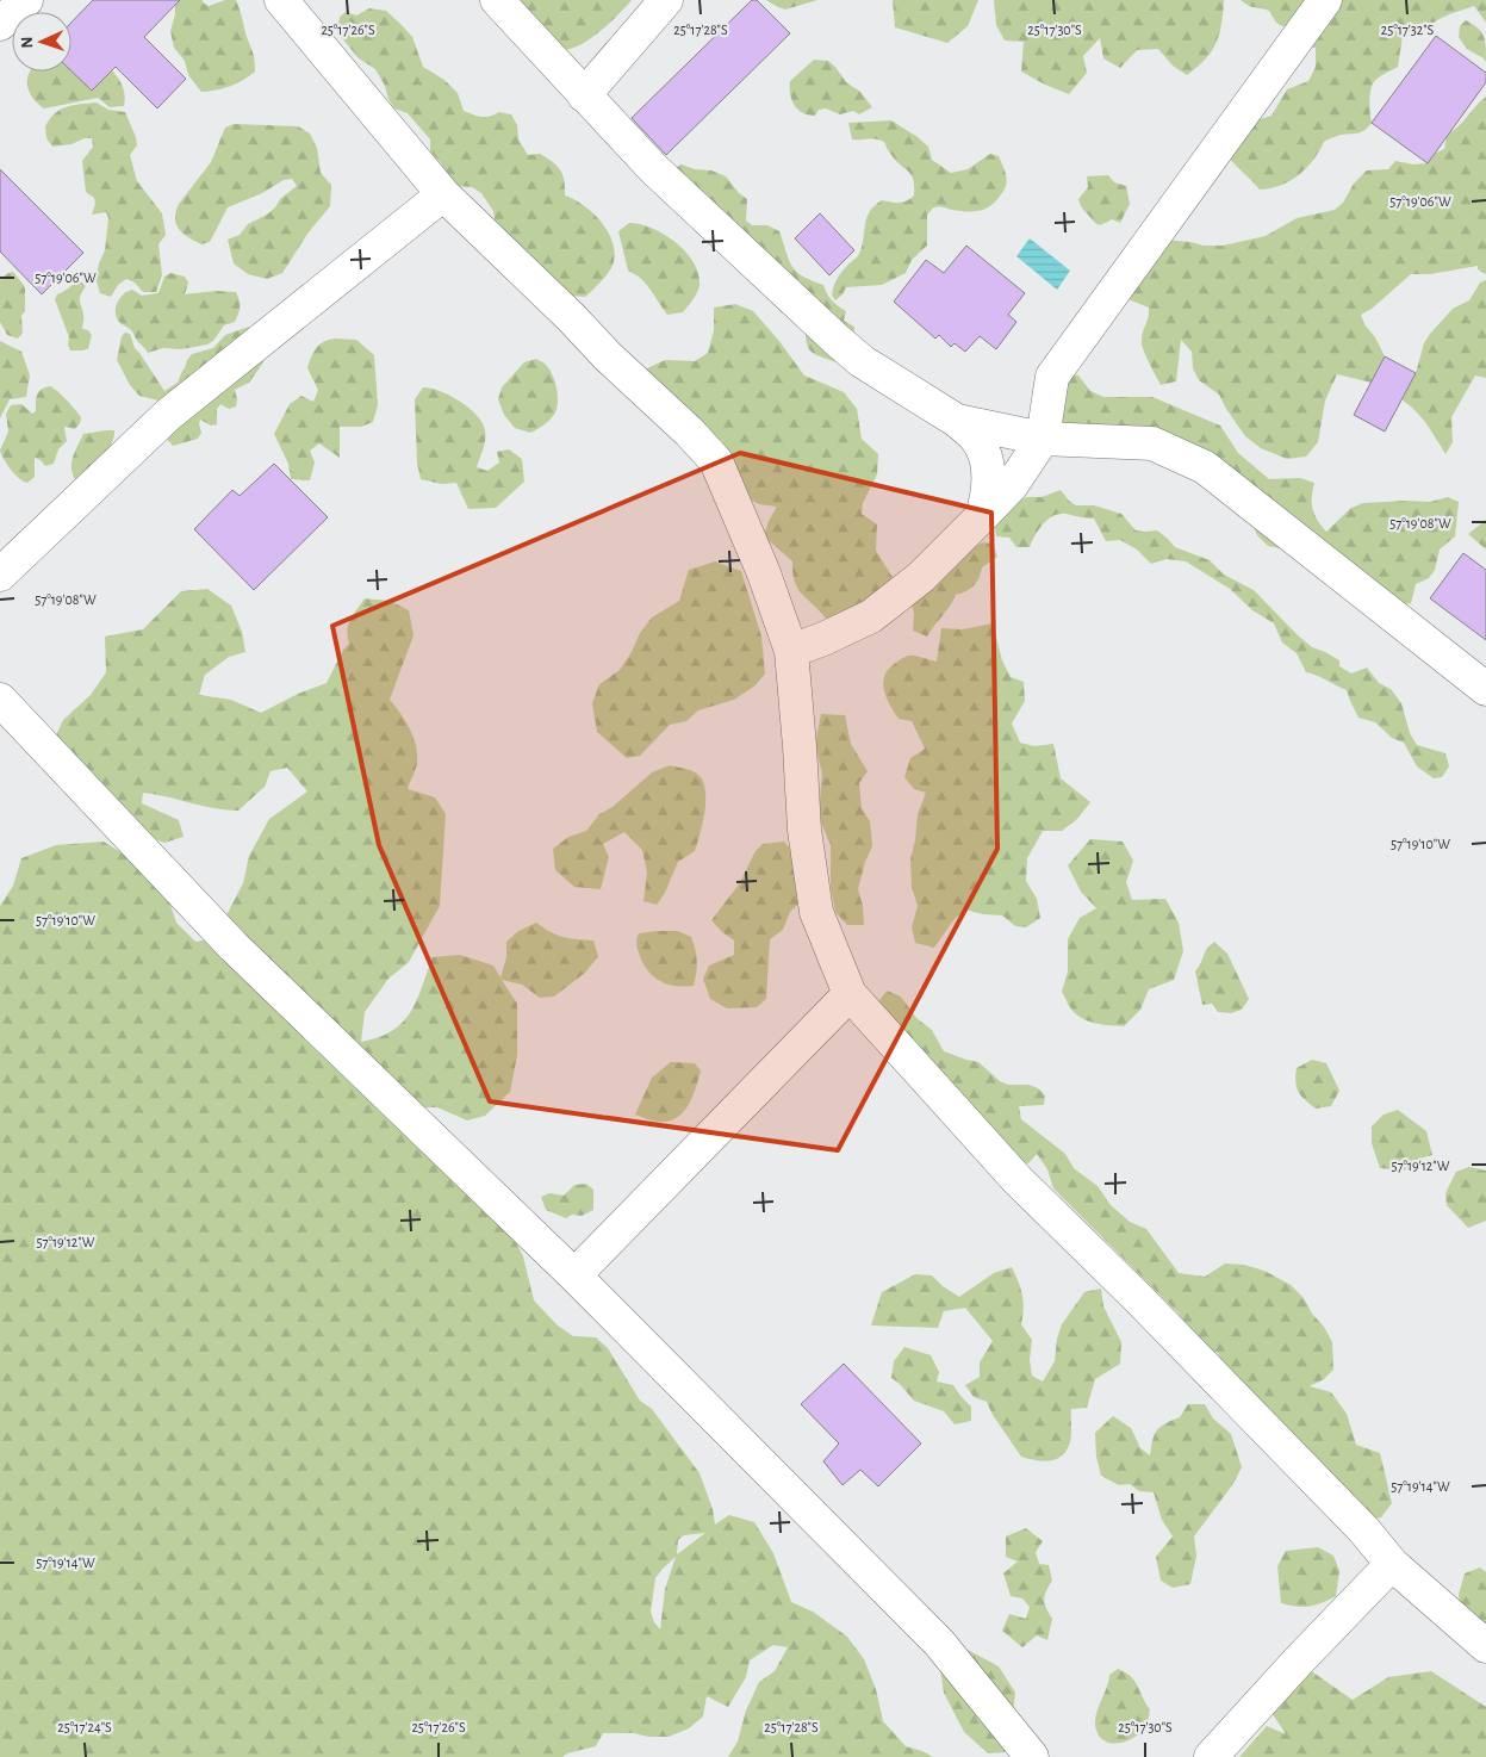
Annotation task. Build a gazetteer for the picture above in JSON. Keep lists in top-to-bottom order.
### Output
{
  "north": "left",
  "coordinates": [
    "25°17'26\"S",
    "25°17'28\"S",
    "25°17'30\"S",
    "25°17'32\"S",
    "57°19'06\"W",
    "57°19'08\"W",
    "57°19'10\"W",
    "57°19'12\"W",
    "57°19'14\"W",
    "25°17'24\"S"
  ]
}
